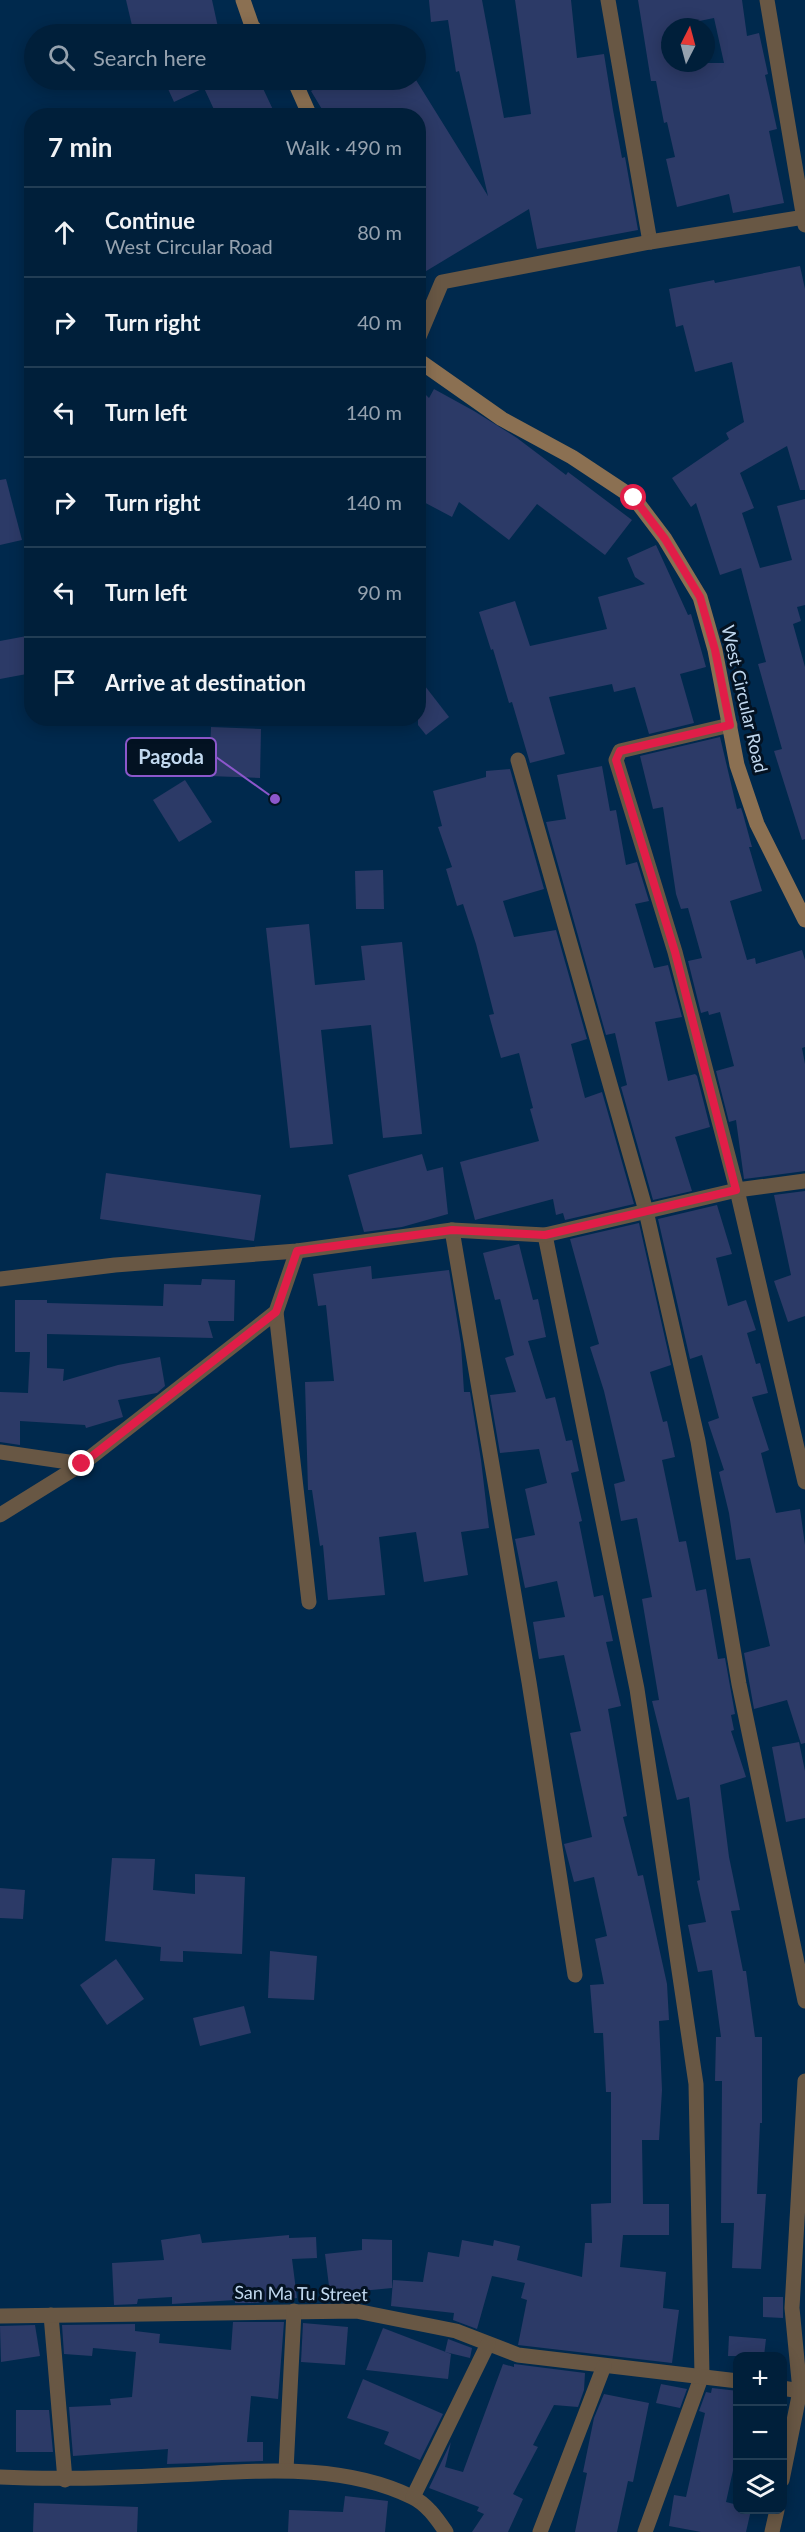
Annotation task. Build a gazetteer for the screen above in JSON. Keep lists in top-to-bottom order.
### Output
{
  "streets": {
    "street": ["West Circular Road", "San Ma Tu Street"]
  },
  "places": ["Pagoda"],
  "north": "top",
  "page": {
    "search": "Search here",
    "heading": ["7 min", "Walk · 490 m"],
    "list": [
      ["Continue", "West Circular Road", "80 m"],
      ["Turn right", "40 m"],
      ["Turn left", "140 m"],
      ["Turn right", "140 m"],
      ["Turn left", "90 m"],
      "Arrive at destination"
    ],
    "map_buttons": ["+", "−"]
  }
}
